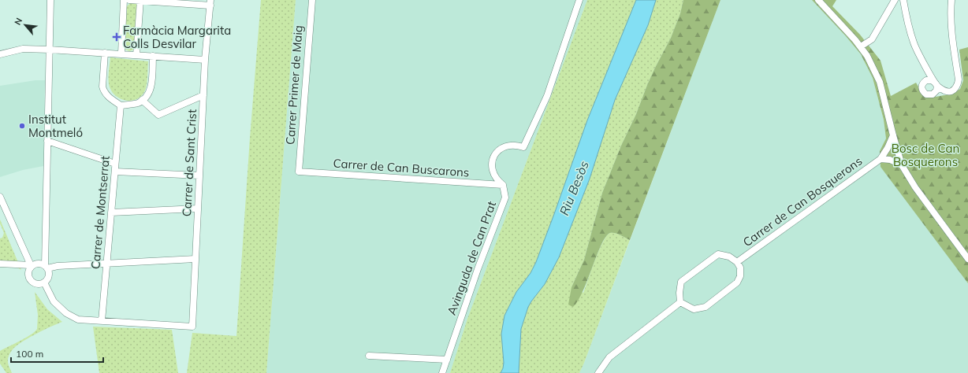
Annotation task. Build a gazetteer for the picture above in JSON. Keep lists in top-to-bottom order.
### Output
{
  "streets": {
    "street": [
      "Carrer Primer de Maig",
      "Carrer de Sant Crist",
      "Carrer de Can Buscarons",
      "Carrer de Can Bosquerons",
      "Carrer de Montserrat",
      "Avinguda de Can Prat"
    ]
  },
  "crossings": [
    ["Carrer Primer de Maig", "Carrer de Can Buscarons"],
    ["Carrer de Sant Crist", "Carrer de Montserrat"],
    ["Carrer de Can Buscarons", "Avinguda de Can Prat"]
  ],
  "water": ["Riu Besòs"],
  "parks": ["Bosc de Can Bosquerons"],
  "places": {
    "health": ["Farmàcia Margarita Colls Desvilar"],
    "other": ["Institut Montmeló"]
  },
  "scale_bar": "100 m",
  "north": "top left"
}
